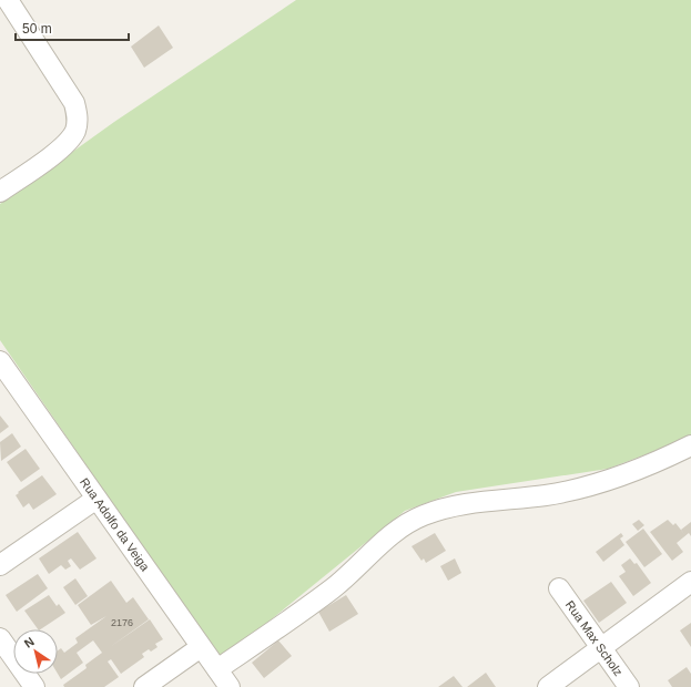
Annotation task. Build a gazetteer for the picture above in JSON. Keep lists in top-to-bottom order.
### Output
{
  "streets": {
    "street": ["Rua Adolfo da Veiga", "Rua Max Scholz"]
  },
  "house_numbers": ["2176"],
  "scale_bar": "50 m",
  "north": "top left"
}
